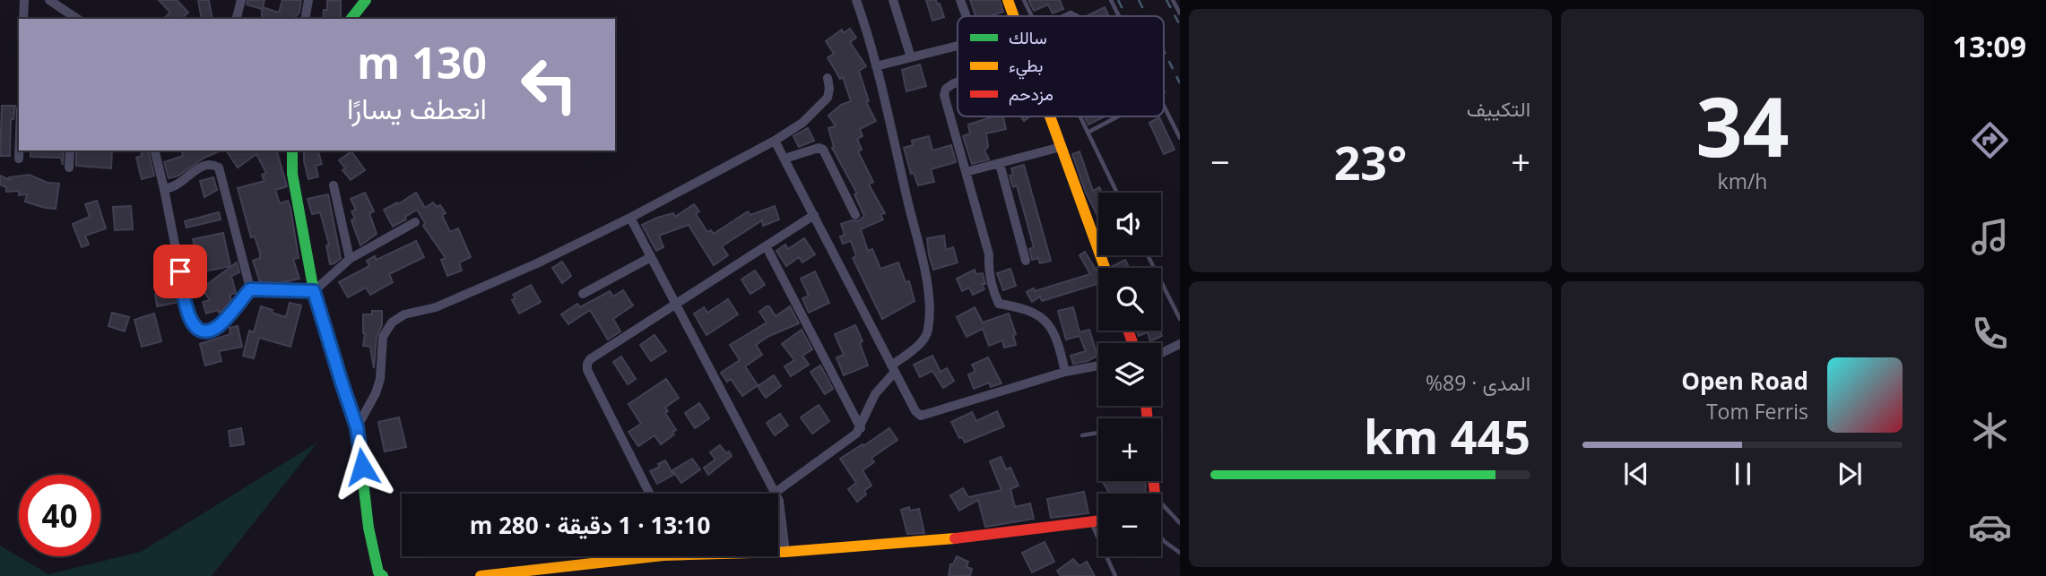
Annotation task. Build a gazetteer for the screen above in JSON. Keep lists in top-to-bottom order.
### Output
{
  "legend": ["سالك", "بطيء", "مزدحم"],
  "page": {
    "tabs": "13:09",
    "tile": [
      ["34", "km/h"],
      "التكييف",
      ["المدى · 89%", "445 km"]
    ],
    "turn": ["130 m", "انعطف يسارًا"],
    "heat": ["−", "23°", "+"],
    "map_buttons": ["+", "−"],
    "song": ["Open Road", "Tom Ferris"],
    "limit": "40",
    "trip": "13:10 · 1 دقيقة · 280 m"
  }
}
